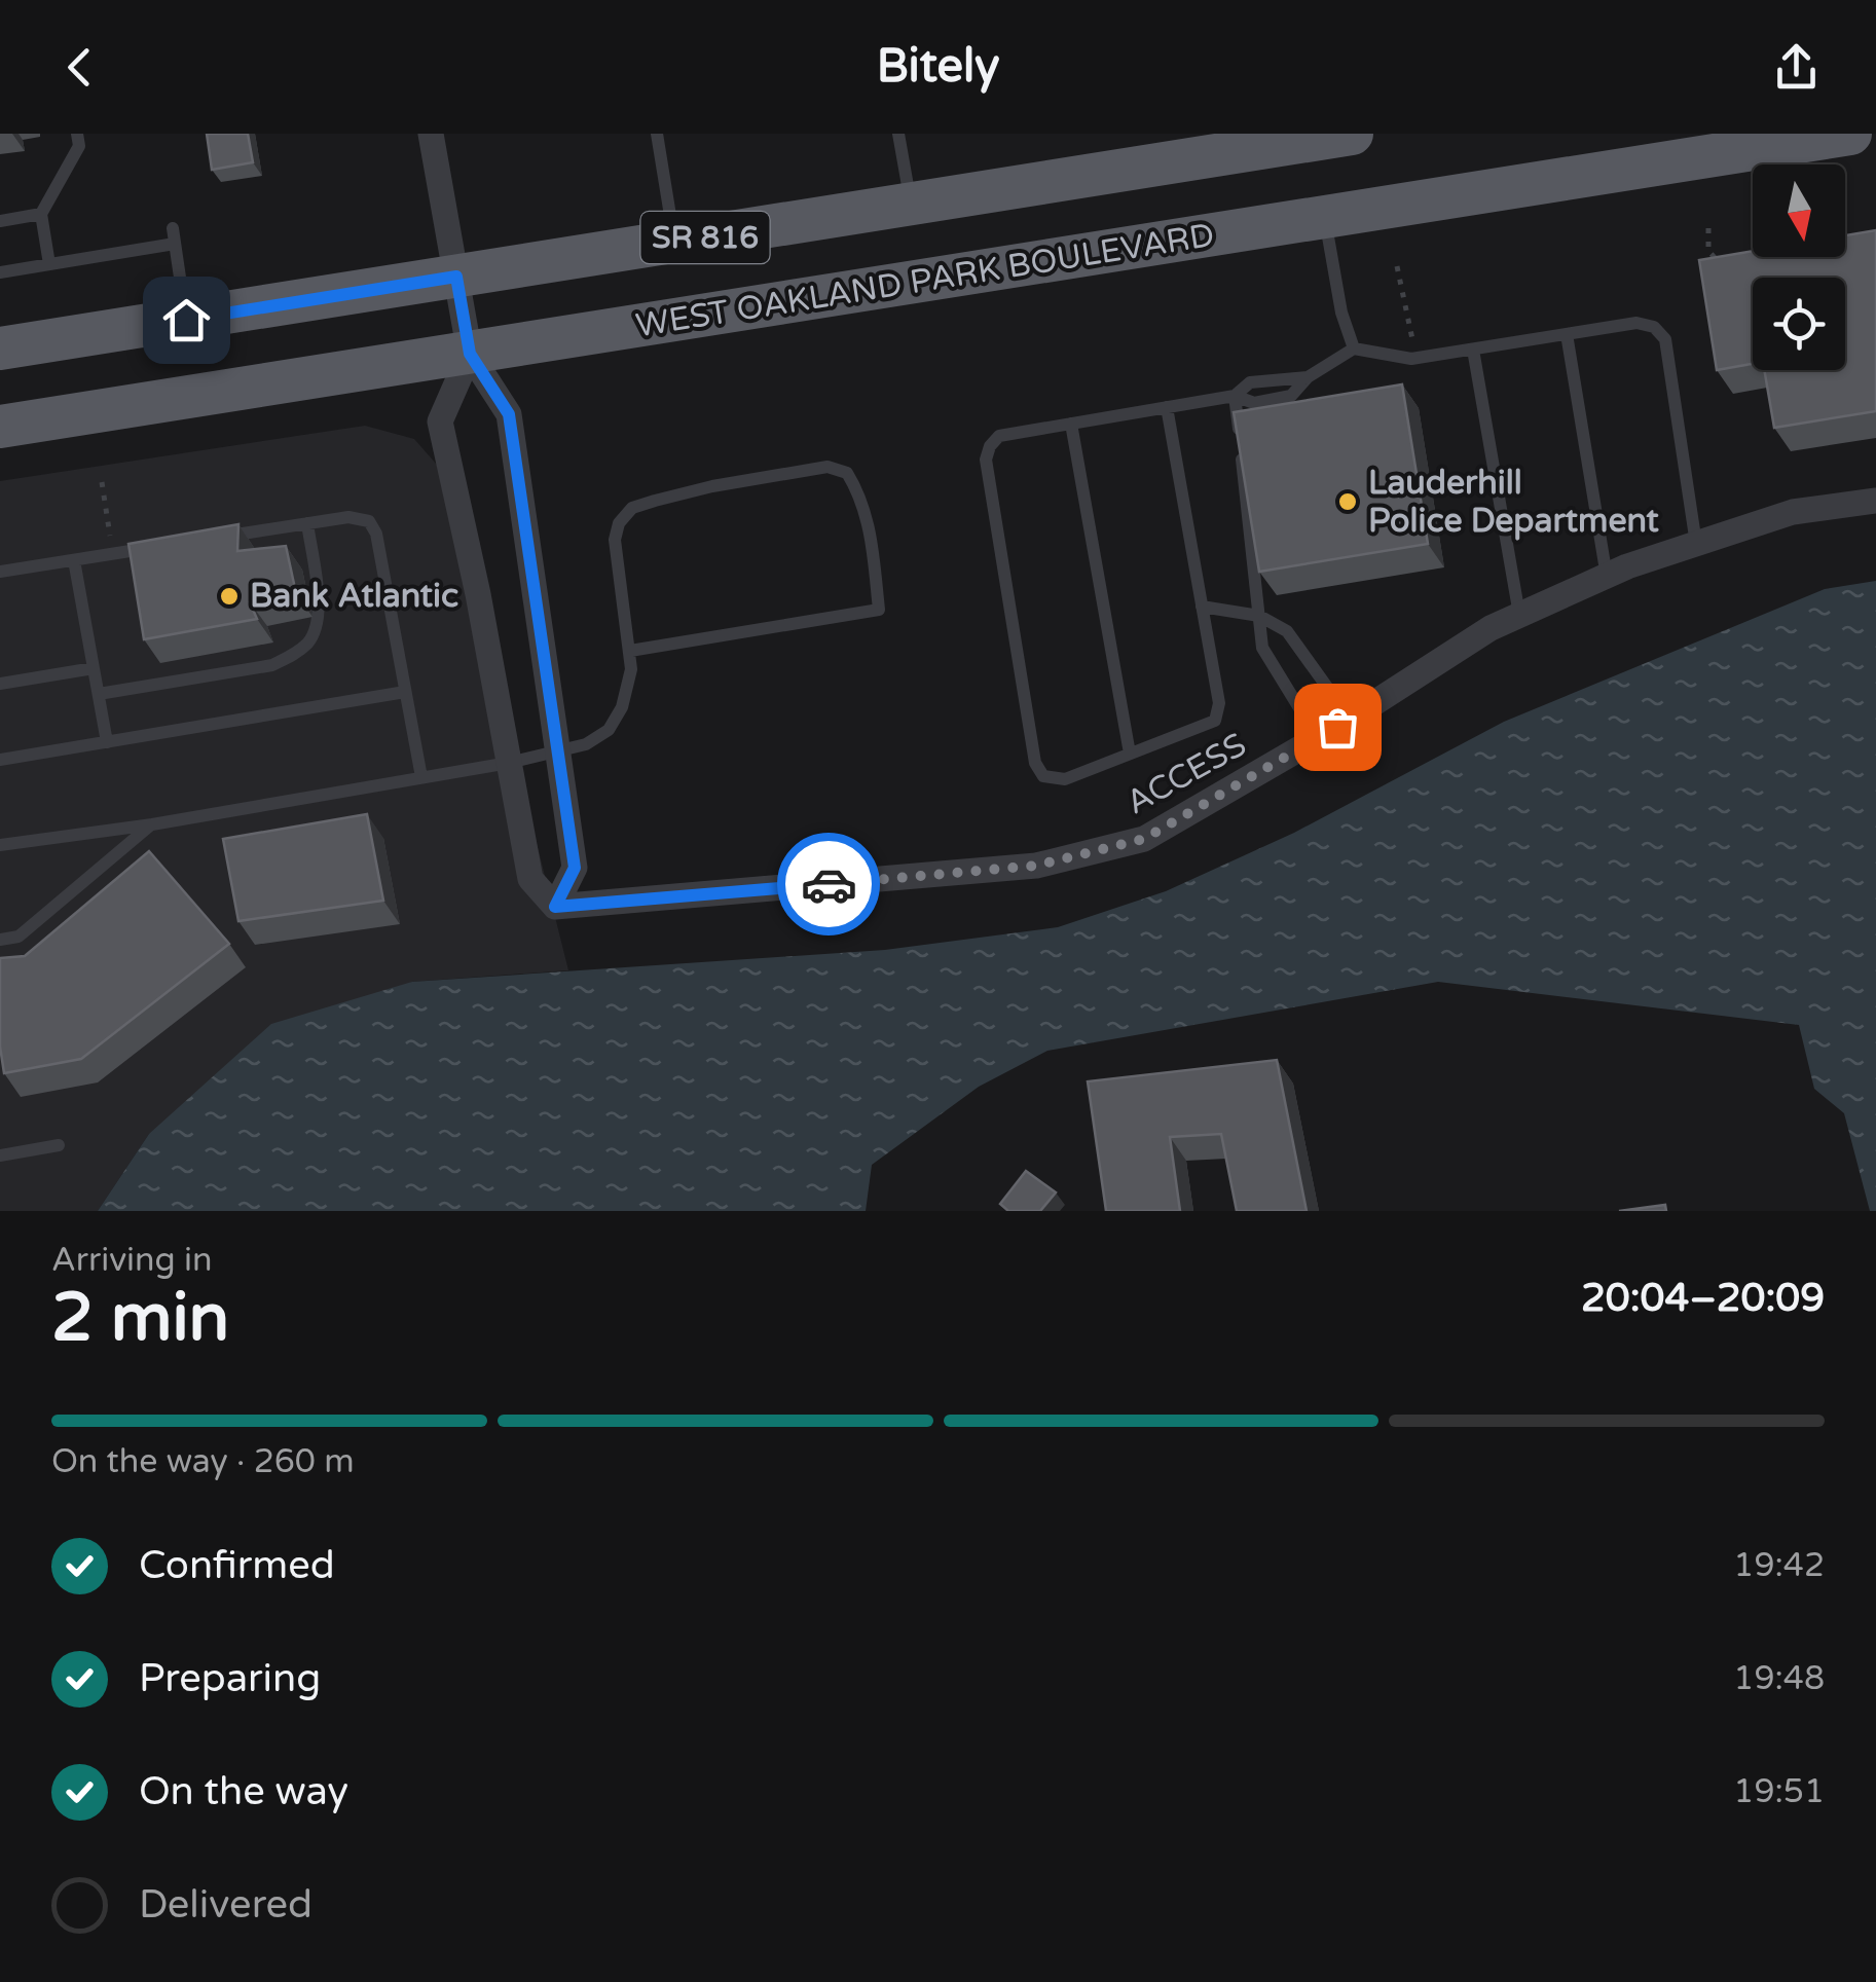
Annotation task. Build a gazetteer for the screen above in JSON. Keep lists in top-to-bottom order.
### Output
{
  "streets": {
    "main road": ["SR 816", "WEST OAKLAND PARK BOULEVARD"],
    "street": ["ACCESS"]
  },
  "places": ["Lauderhill Police Department", "Bank Atlantic"],
  "north": "bottom",
  "page": {
    "header": "Bitely",
    "heading": ["2 min", "Arriving in", "20:04–20:09"],
    "bar": "On the way · 260 m",
    "list": [
      ["Confirmed", "19:42"],
      ["Preparing", "19:48"],
      ["On the way", "19:51"],
      "Delivered"
    ]
  }
}
